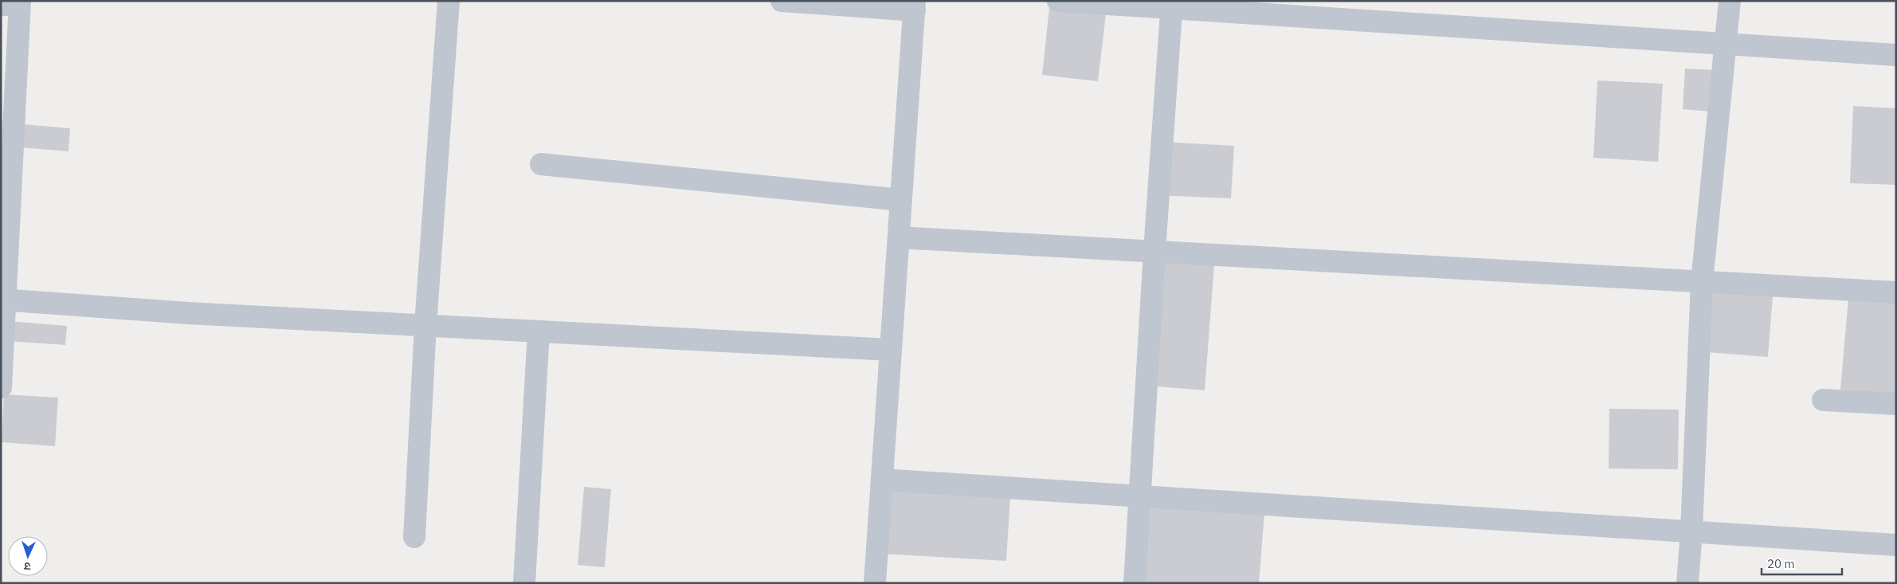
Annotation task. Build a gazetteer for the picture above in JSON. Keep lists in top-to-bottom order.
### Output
{
  "scale_bar": "20 m",
  "north": "bottom"
}
